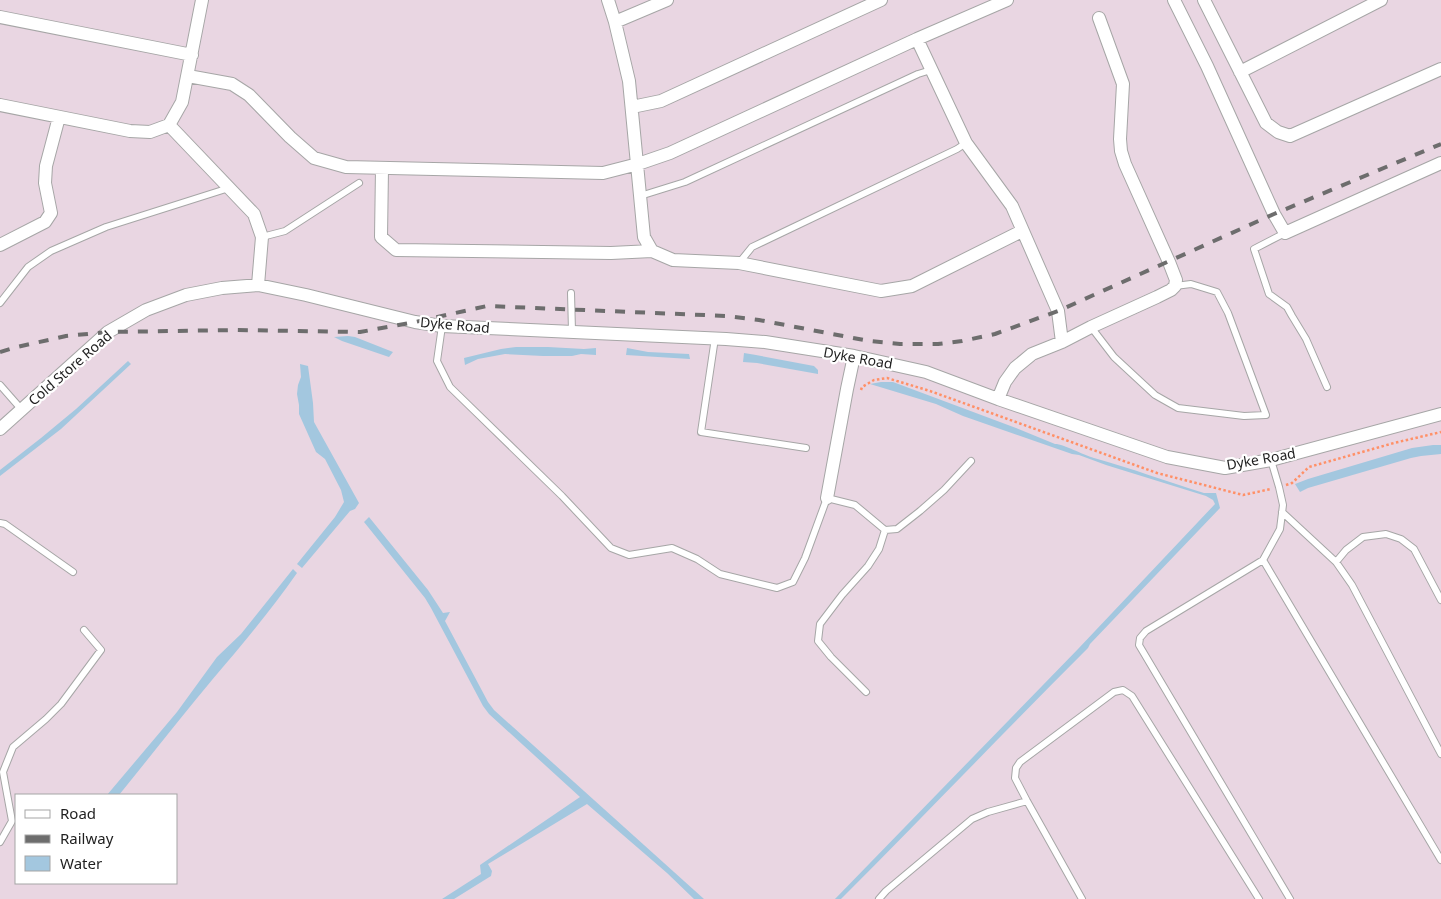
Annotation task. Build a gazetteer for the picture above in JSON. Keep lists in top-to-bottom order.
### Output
{
  "streets": {
    "street": ["Dyke Road", "Cold Store Road"]
  },
  "crossings": [
    ["Dyke Road", "Cold Store Road"]
  ],
  "legend": ["Road", "Railway", "Water"]
}
